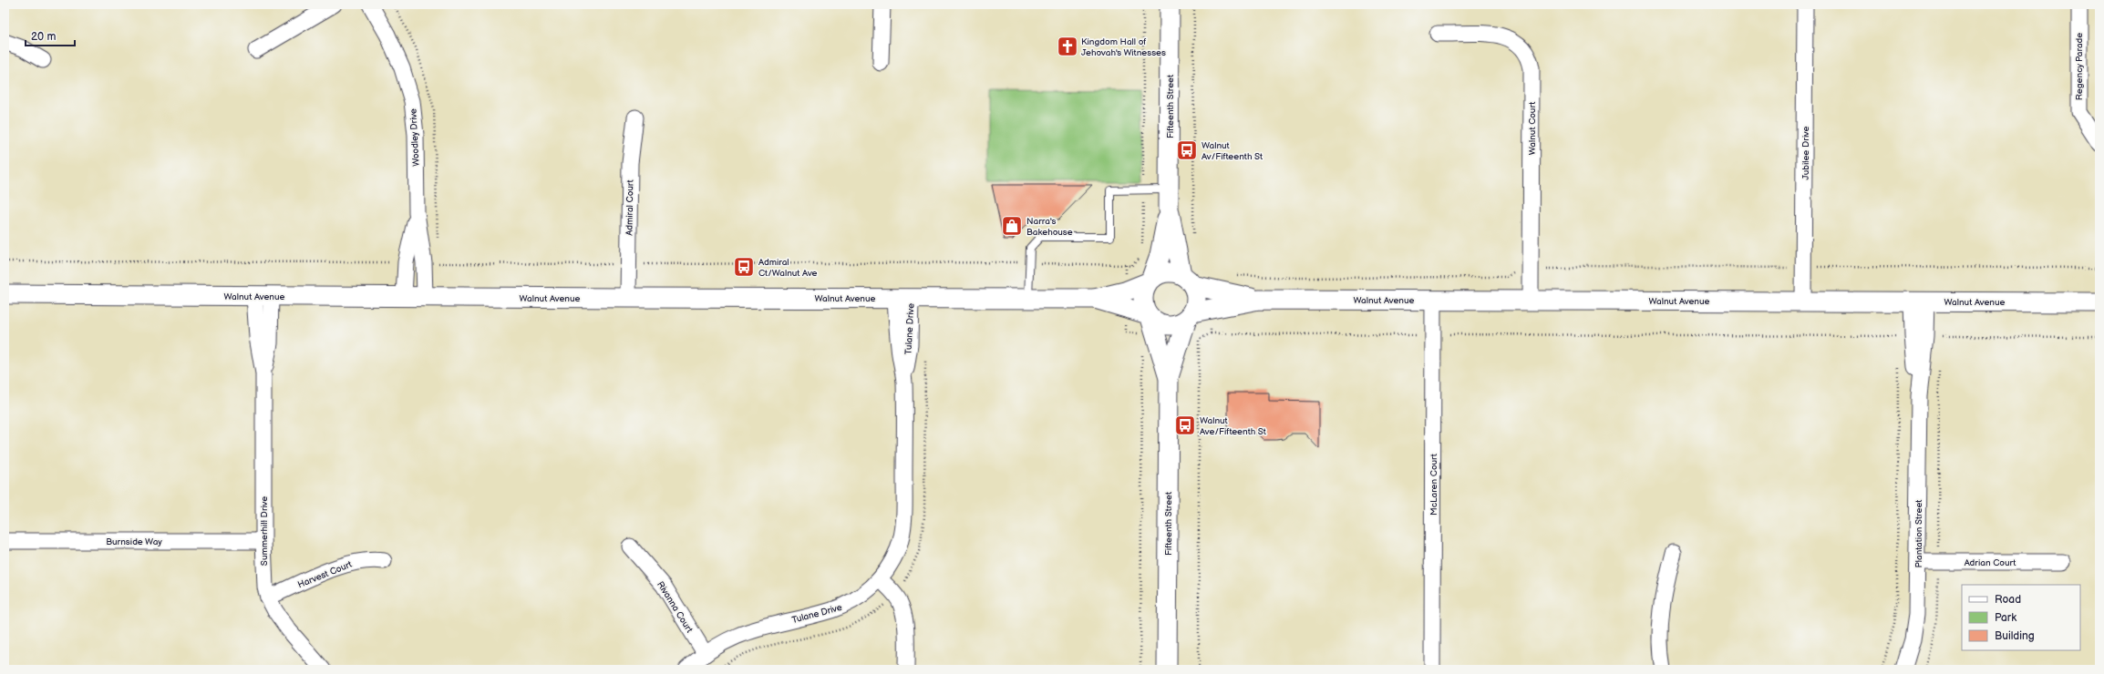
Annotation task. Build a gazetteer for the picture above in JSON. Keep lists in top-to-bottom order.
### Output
{
  "streets": {
    "street": [
      "Regency Parade",
      "Fifteenth Street",
      "Walnut Court",
      "Woodley Drive",
      "Jubilee Drive",
      "Admiral Court",
      "Walnut Avenue",
      "Tulane Drive",
      "McLaren Court",
      "Summerhill Drive",
      "Plantation Street",
      "Burnside Way",
      "Adrian Court",
      "Harvest Court",
      "Rivanna Court"
    ]
  },
  "crossings": [
    ["Fifteenth Street", "Walnut Avenue"],
    ["Walnut Court", "Walnut Avenue"],
    ["Woodley Drive", "Walnut Avenue"],
    ["Jubilee Drive", "Walnut Avenue"],
    ["Admiral Court", "Walnut Avenue"],
    ["Walnut Avenue", "Tulane Drive"],
    ["Walnut Avenue", "McLaren Court"],
    ["Walnut Avenue", "Summerhill Drive"],
    ["Walnut Avenue", "Plantation Street"],
    ["Tulane Drive", "Rivanna Court"],
    ["Summerhill Drive", "Burnside Way"],
    ["Summerhill Drive", "Harvest Court"],
    ["Plantation Street", "Adrian Court"]
  ],
  "places": {
    "church": ["Kingdom Hall of Jehovah's Witnesses"],
    "bus stop": ["Walnut Av/Fifteenth St", "Admiral Ct/Walnut Ave", "Walnut Ave/Fifteenth St"],
    "shop": ["Narra's Bakehouse"]
  },
  "legend": ["Road", "Park", "Building"],
  "scale_bar": "20 m"
}
